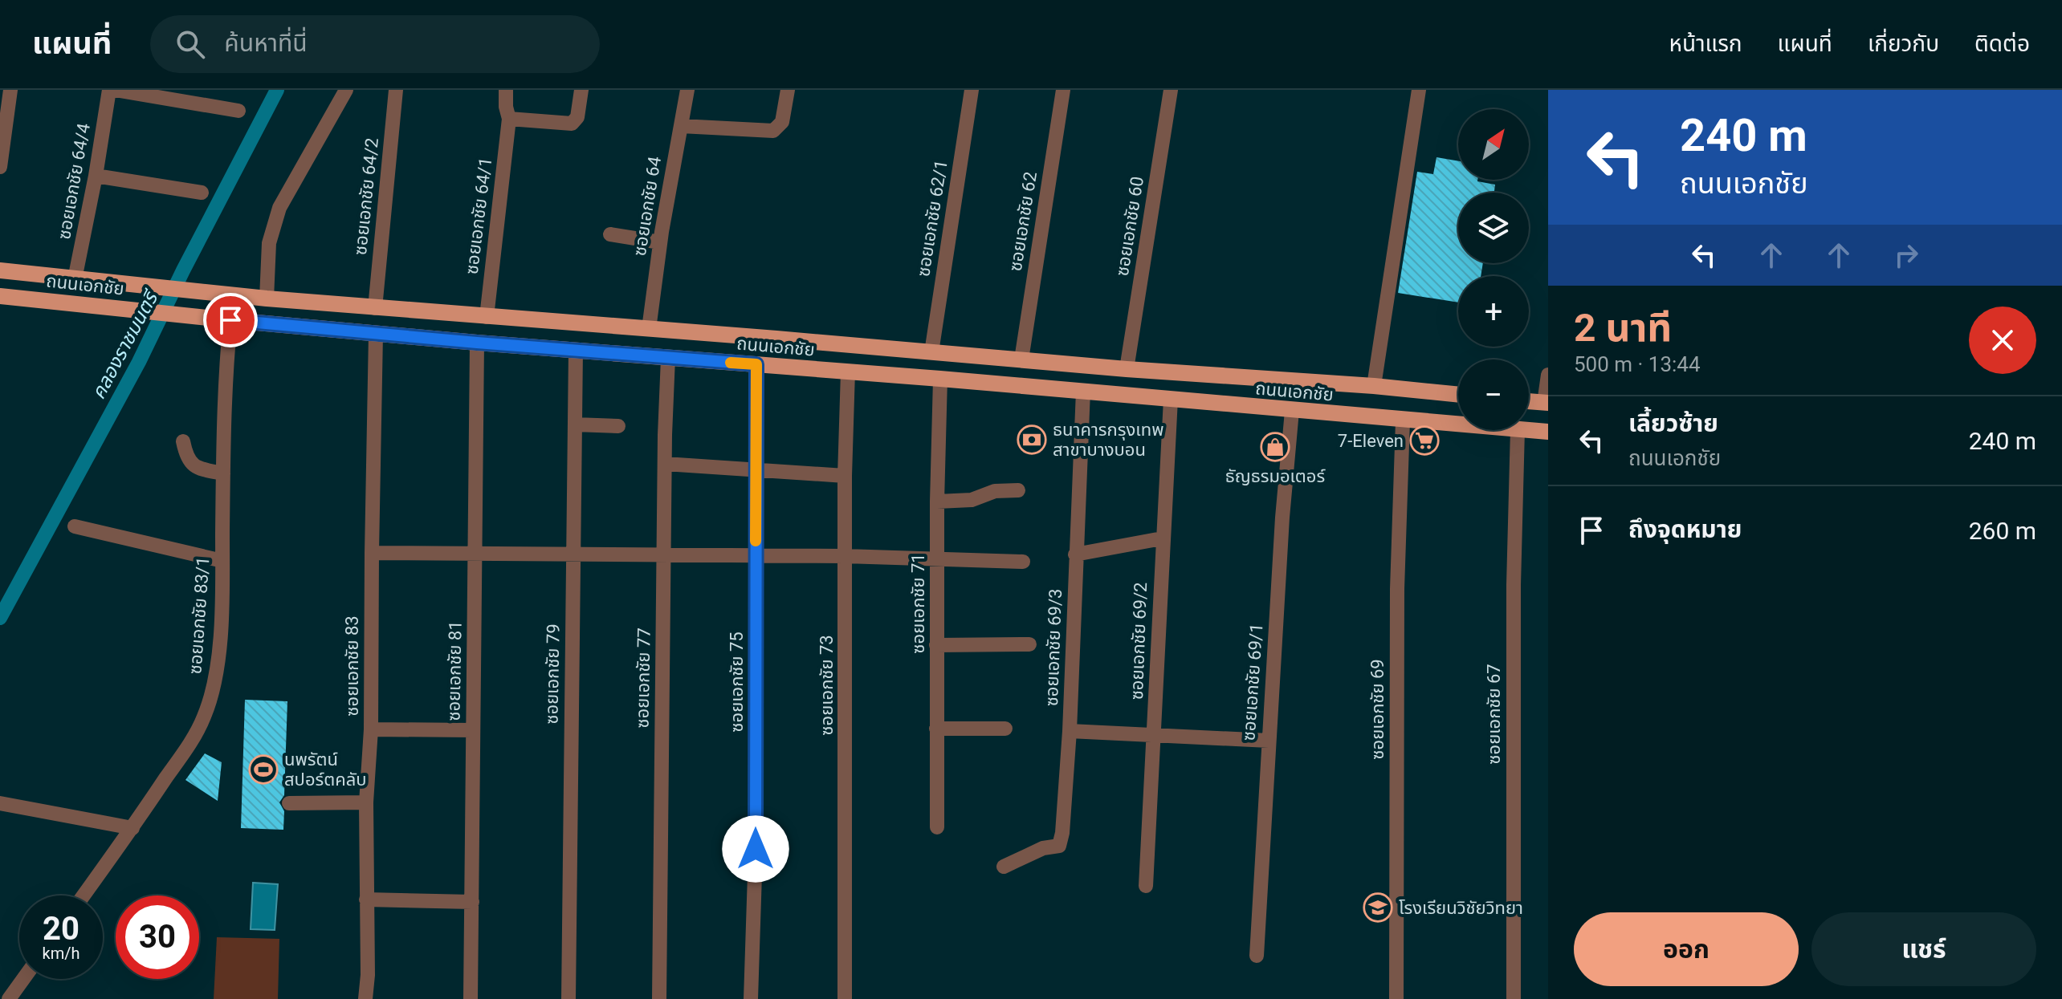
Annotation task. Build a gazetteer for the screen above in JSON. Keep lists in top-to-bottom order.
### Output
{
  "streets": {
    "main road": ["ถนนเอกชัย"],
    "street": [
      "ซอยเอกชัย 64/4",
      "ซอยเอกชัย 64/2",
      "ซอยเอกชัย 64",
      "ซอยเอกชัย 64/1",
      "ซอยเอกชัย 62/1",
      "ซอยเอกชัย 62",
      "ซอยเอกชัย 60",
      "ซอยเอกชัย 71",
      "ซอยเอกชัย 83/1",
      "ซอยเอกชัย 69/2",
      "ซอยเอกชัย 69/3",
      "ซอยเอกชัย 83",
      "ซอยเอกชัย 81",
      "ซอยเอกชัย 79",
      "ซอยเอกชัย 77",
      "ซอยเอกชัย 75",
      "ซอยเอกชัย 69/1",
      "ซอยเอกชัย 73",
      "ซอยเอกชัย 69",
      "ซอยเอกชัย 67"
    ]
  },
  "crossings": [
    ["ซอยเอกชัย 64/4", "ถนนเอกชัย"],
    ["ซอยเอกชัย 64/2", "ถนนเอกชัย"],
    ["ซอยเอกชัย 64", "ถนนเอกชัย"],
    ["ซอยเอกชัย 64/1", "ถนนเอกชัย"],
    ["ซอยเอกชัย 62/1", "ถนนเอกชัย"],
    ["ซอยเอกชัย 62", "ถนนเอกชัย"],
    ["ซอยเอกชัย 60", "ถนนเอกชัย"],
    ["ถนนเอกชัย", "ซอยเอกชัย 71"],
    ["ถนนเอกชัย", "ซอยเอกชัย 83/1"],
    ["ถนนเอกชัย", "ซอยเอกชัย 69/2"],
    ["ถนนเอกชัย", "ซอยเอกชัย 69/3"],
    ["ถนนเอกชัย", "ซอยเอกชัย 83"],
    ["ถนนเอกชัย", "ซอยเอกชัย 81"],
    ["ถนนเอกชัย", "ซอยเอกชัย 79"],
    ["ถนนเอกชัย", "ซอยเอกชัย 77"],
    ["ถนนเอกชัย", "ซอยเอกชัย 75"],
    ["ถนนเอกชัย", "ซอยเอกชัย 69/1"],
    ["ถนนเอกชัย", "ซอยเอกชัย 73"],
    ["ถนนเอกชัย", "ซอยเอกชัย 69"]
  ],
  "water": ["คลองราชมนตรี"],
  "places": {
    "bank": ["ธนาคารกรุงเทพ สาขาบางบอน"],
    "supermarket": ["7-Eleven"],
    "shop": ["ธัญธรมอเตอร์"],
    "sports": ["นพรัตน์ สปอร์ตคลับ"],
    "school or university": ["โรงเรียนวิชัยวิทยา"]
  },
  "north": "top right",
  "page": {
    "header": "แผนที่",
    "search": "ค้นหาที่นี่",
    "nav": [
      "หน้าแรก",
      "แผนที่",
      "เกี่ยวกับ",
      "ติดต่อ"
    ],
    "turn": ["240 m", "ถนนเอกชัย"],
    "map_buttons": ["+", "−"],
    "heading": ["2 นาที", "500 m · 13:44"],
    "list": [
      {
        "name": "เลี้ยวซ้าย",
        "note": "ถนนเอกชัย",
        "value": "240 m"
      },
      {
        "name": "ถึงจุดหมาย",
        "value": "260 m"
      }
    ],
    "speed": "20 km/h",
    "limit": "30",
    "buttons": ["ออก", "แชร์"]
  }
}
